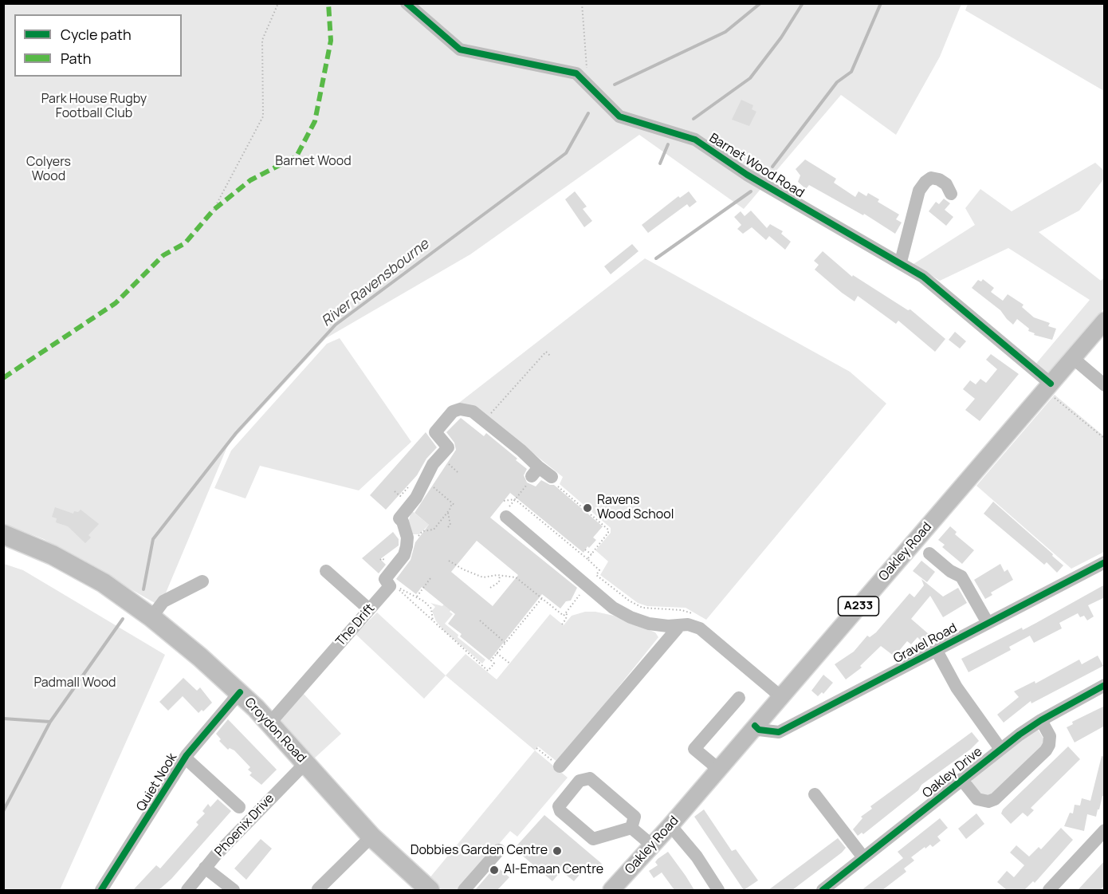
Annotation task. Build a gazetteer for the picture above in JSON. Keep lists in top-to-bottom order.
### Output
{
  "streets": {
    "highway": ["Croydon Road"],
    "main road": ["Oakley Road", "A233"],
    "street": [
      "Barnet Wood Road",
      "The Drift",
      "Gravel Road",
      "Oakley Drive",
      "Quiet Nook",
      "Phoenix Drive"
    ]
  },
  "crossings": [
    ["Barnet Wood Road", "Oakley Road"],
    ["Oakley Road", "Gravel Road"],
    ["The Drift", "Croydon Road"],
    ["Gravel Road", "Oakley Drive"],
    ["Croydon Road", "Quiet Nook"],
    ["Croydon Road", "Phoenix Drive"]
  ],
  "water": ["River Ravensbourne"],
  "parks": [
    "Park House Rugby Football Club",
    "Barnet Wood",
    "Colyers Wood",
    "Padmall Wood"
  ],
  "places": ["Ravens Wood School", "Dobbies Garden Centre", "Al-Emaan Centre"],
  "legend": ["Cycle path", "Path"]
}
